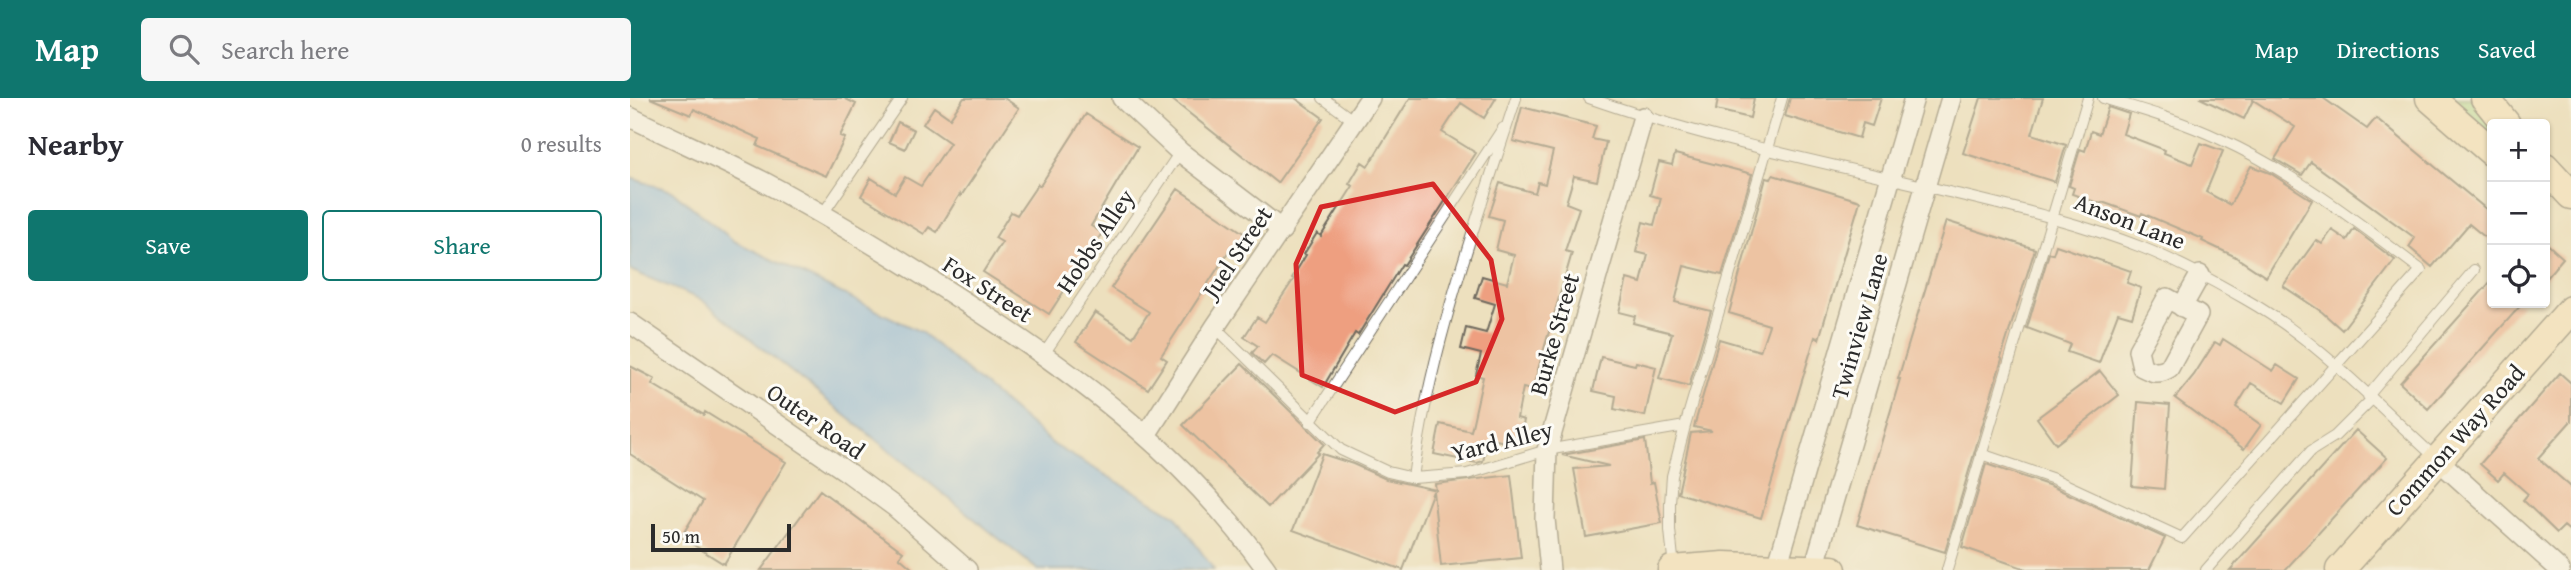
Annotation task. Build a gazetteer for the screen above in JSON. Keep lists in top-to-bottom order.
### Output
{
  "streets": {
    "street": [
      "Anson Lane",
      "Juel Street",
      "Fox Street",
      "Twinview Lane",
      "Burke Street",
      "Outer Road",
      "Common Way Road"
    ],
    "lane": ["Hobbs Alley", "Yard Alley"]
  },
  "crossings": [
    ["Anson Lane", "Twinview Lane"],
    ["Anson Lane", "Burke Street"],
    ["Anson Lane", "Common Way Road"],
    ["Hobbs Alley", "Fox Street"],
    ["Juel Street", "Fox Street"],
    ["Juel Street", "Yard Alley"],
    ["Burke Street", "Yard Alley"]
  ],
  "scale_bar": "50 m",
  "page": {
    "header": "Map",
    "search": "Search here",
    "nav": ["Map", "Directions", "Saved"],
    "heading": ["Nearby", "0 results"],
    "map_buttons": ["+", "−"],
    "buttons": ["Save", "Share"],
    "scale": "50 m"
  }
}
